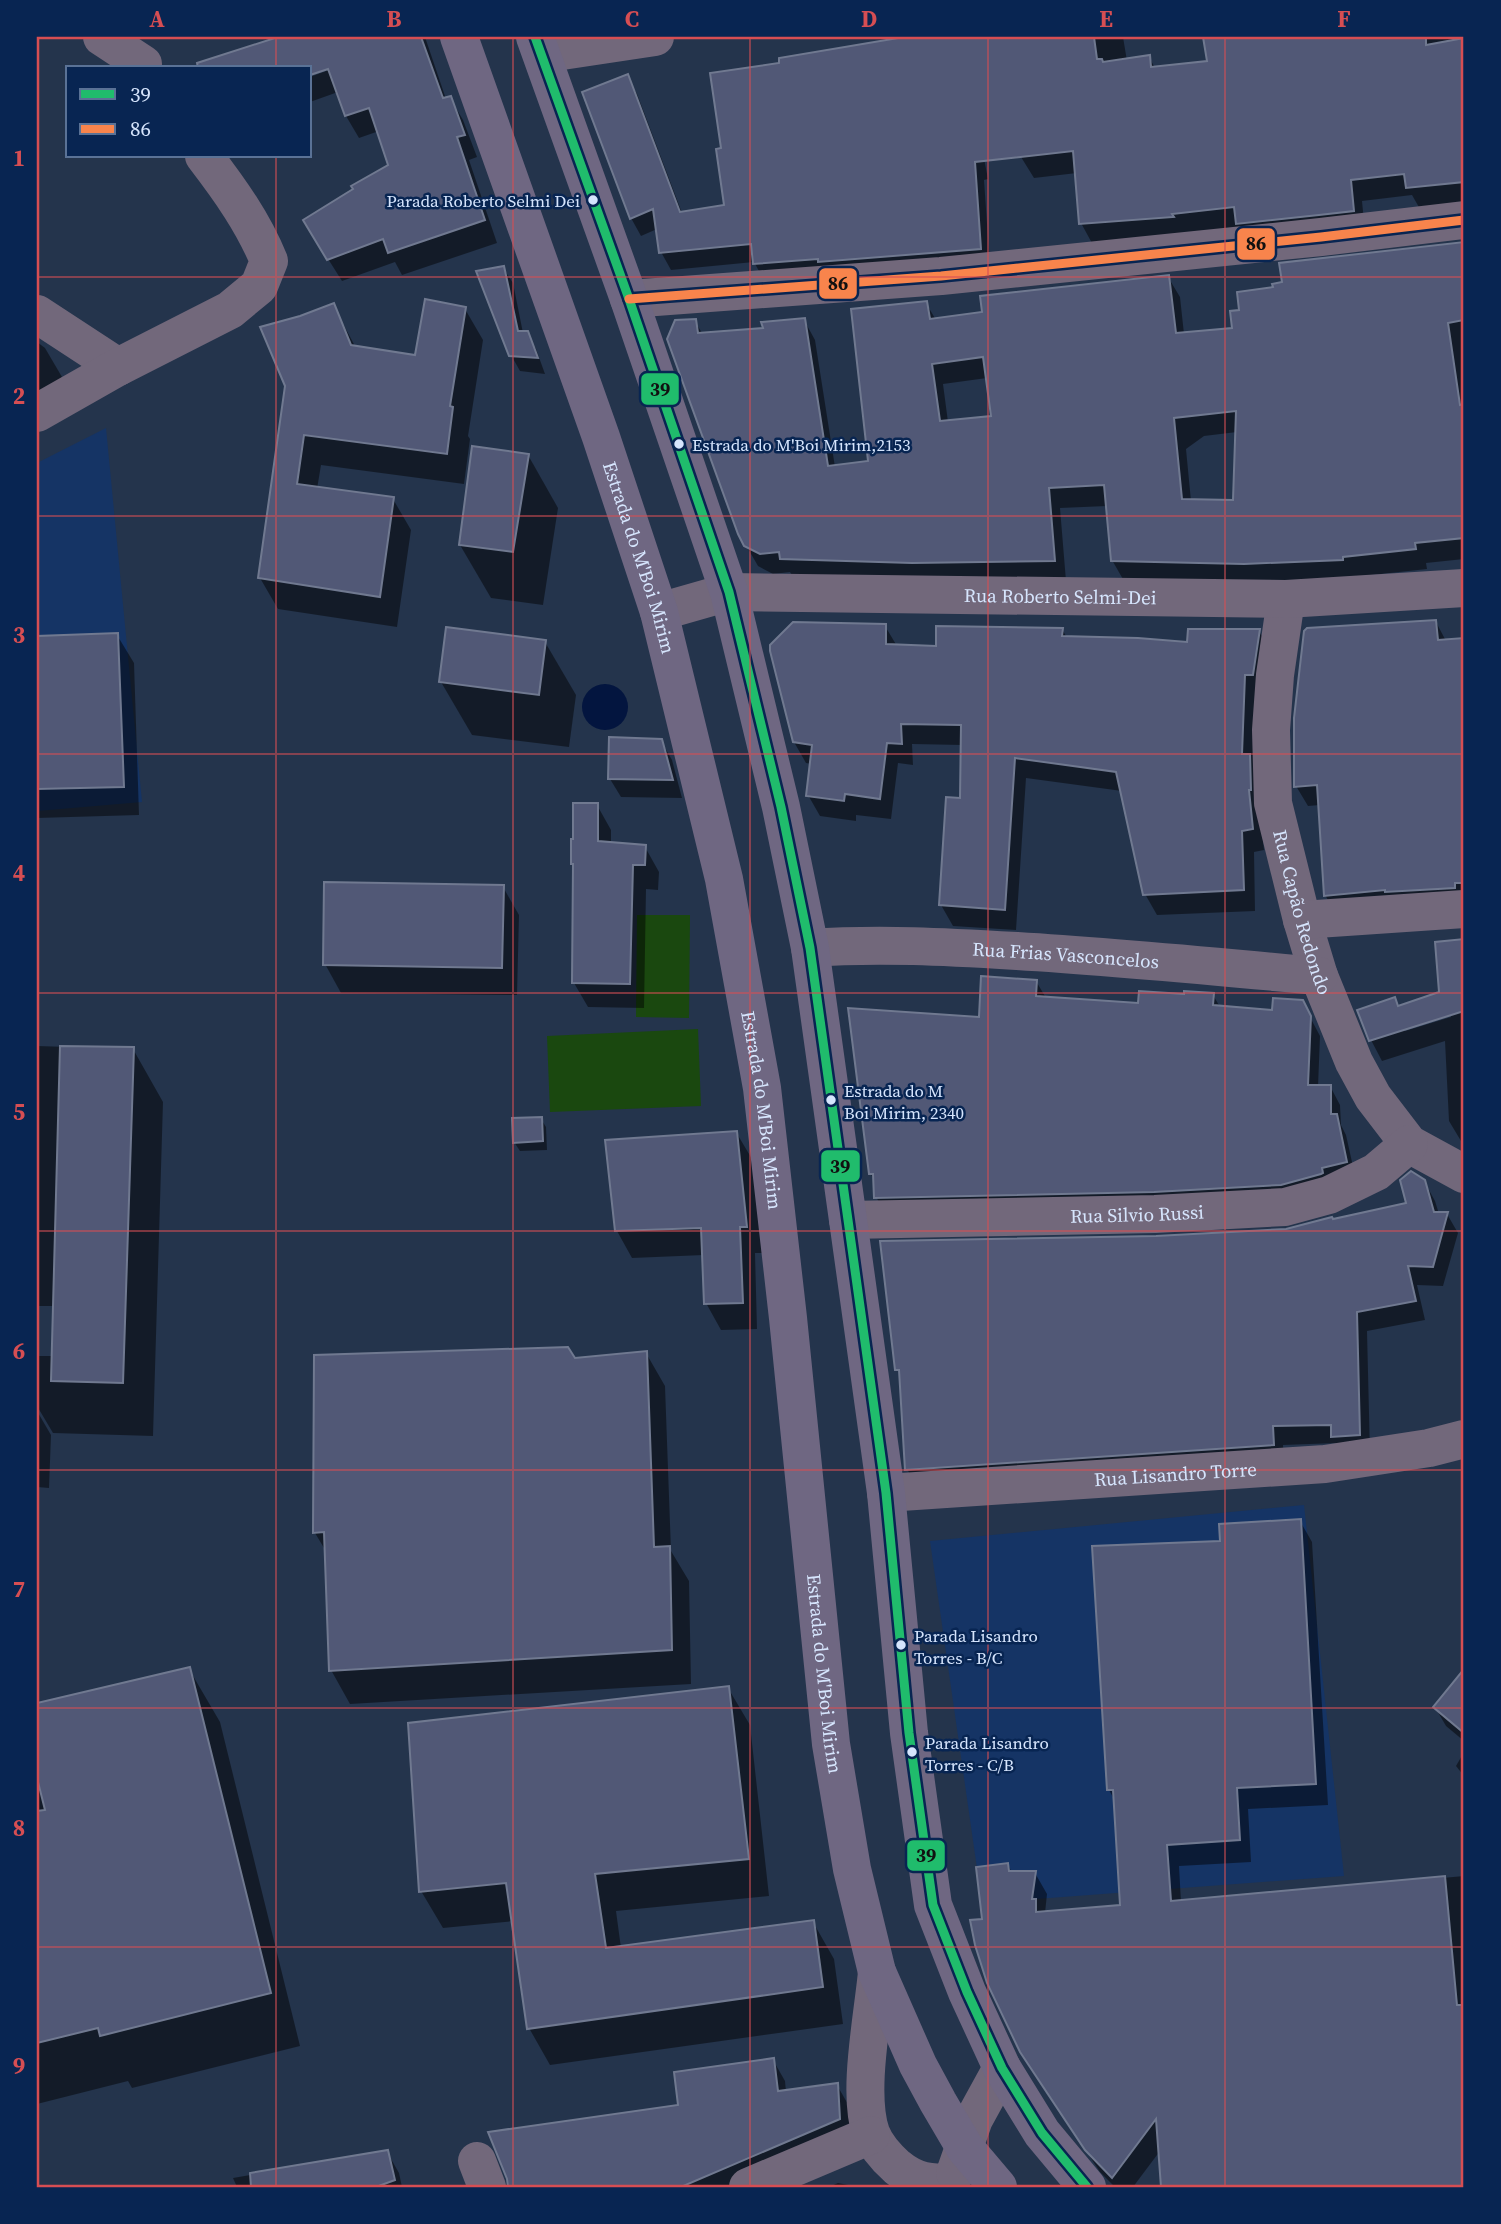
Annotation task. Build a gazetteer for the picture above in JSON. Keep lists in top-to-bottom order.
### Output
{
  "streets": {
    "main road": ["Estrada do M'Boi Mirim"],
    "street": [
      "Rua Roberto Selmi-Dei",
      "Rua Capão Redondo",
      "Rua Frias Vasconcelos",
      "Rua Silvio Russi",
      "Rua Lisandro Torre"
    ]
  },
  "crossings": [
    ["Estrada do M'Boi Mirim", "Rua Roberto Selmi-Dei"],
    ["Rua Roberto Selmi-Dei", "Rua Capão Redondo"],
    ["Rua Capão Redondo", "Rua Frias Vasconcelos"],
    ["Rua Capão Redondo", "Rua Silvio Russi"]
  ],
  "places": [
    "Parada Roberto Selmi Dei",
    "Estrada do M'Boi Mirim,2153",
    "Estrada do M Boi Mirim, 2340",
    "Parada Lisandro Torres - B/C",
    "Parada Lisandro Torres - C/B"
  ],
  "lines": ["transit line 39", "transit line 86"],
  "legend": ["39", "86"],
  "grid": {
    "columns": [
      "A",
      "B",
      "C",
      "D",
      "E",
      "F"
    ],
    "rows": [
      "1",
      "2",
      "3",
      "4",
      "5",
      "6",
      "7",
      "8",
      "9"
    ]
  }
}
